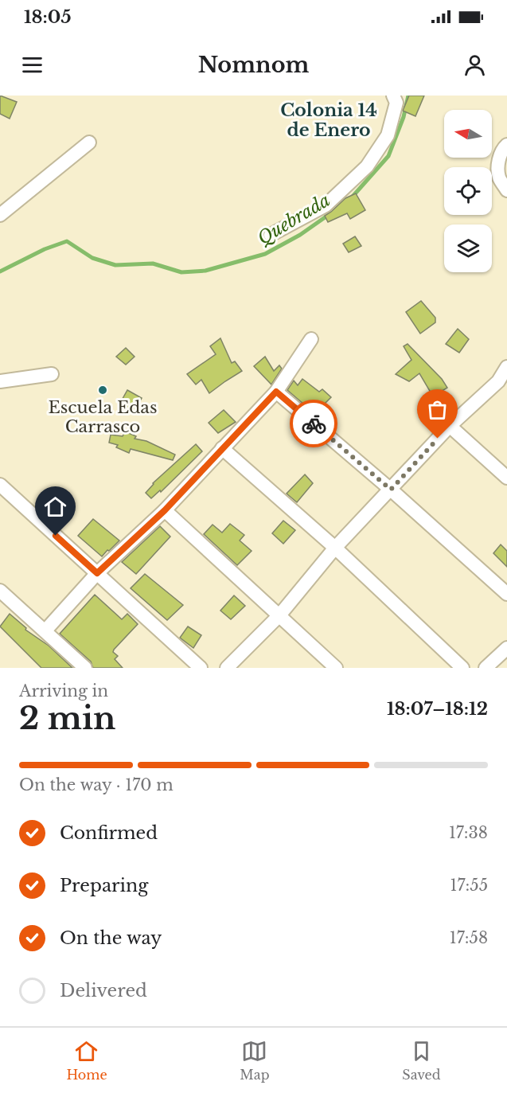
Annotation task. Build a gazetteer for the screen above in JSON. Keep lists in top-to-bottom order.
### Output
{
  "districts": ["Colonia 14 de Enero"],
  "water": ["Quebrada"],
  "places": ["Escuela Edas Carrasco"],
  "north": "left",
  "page": {
    "status": "18:05",
    "header": "Nomnom",
    "heading": ["2 min", "Arriving in", "18:07–18:12"],
    "bar": "On the way · 170 m",
    "list": [
      ["Confirmed", "17:38"],
      ["Preparing", "17:55"],
      ["On the way", "17:58"],
      "Delivered"
    ],
    "tabs": ["Home", "Map", "Saved"]
  }
}
